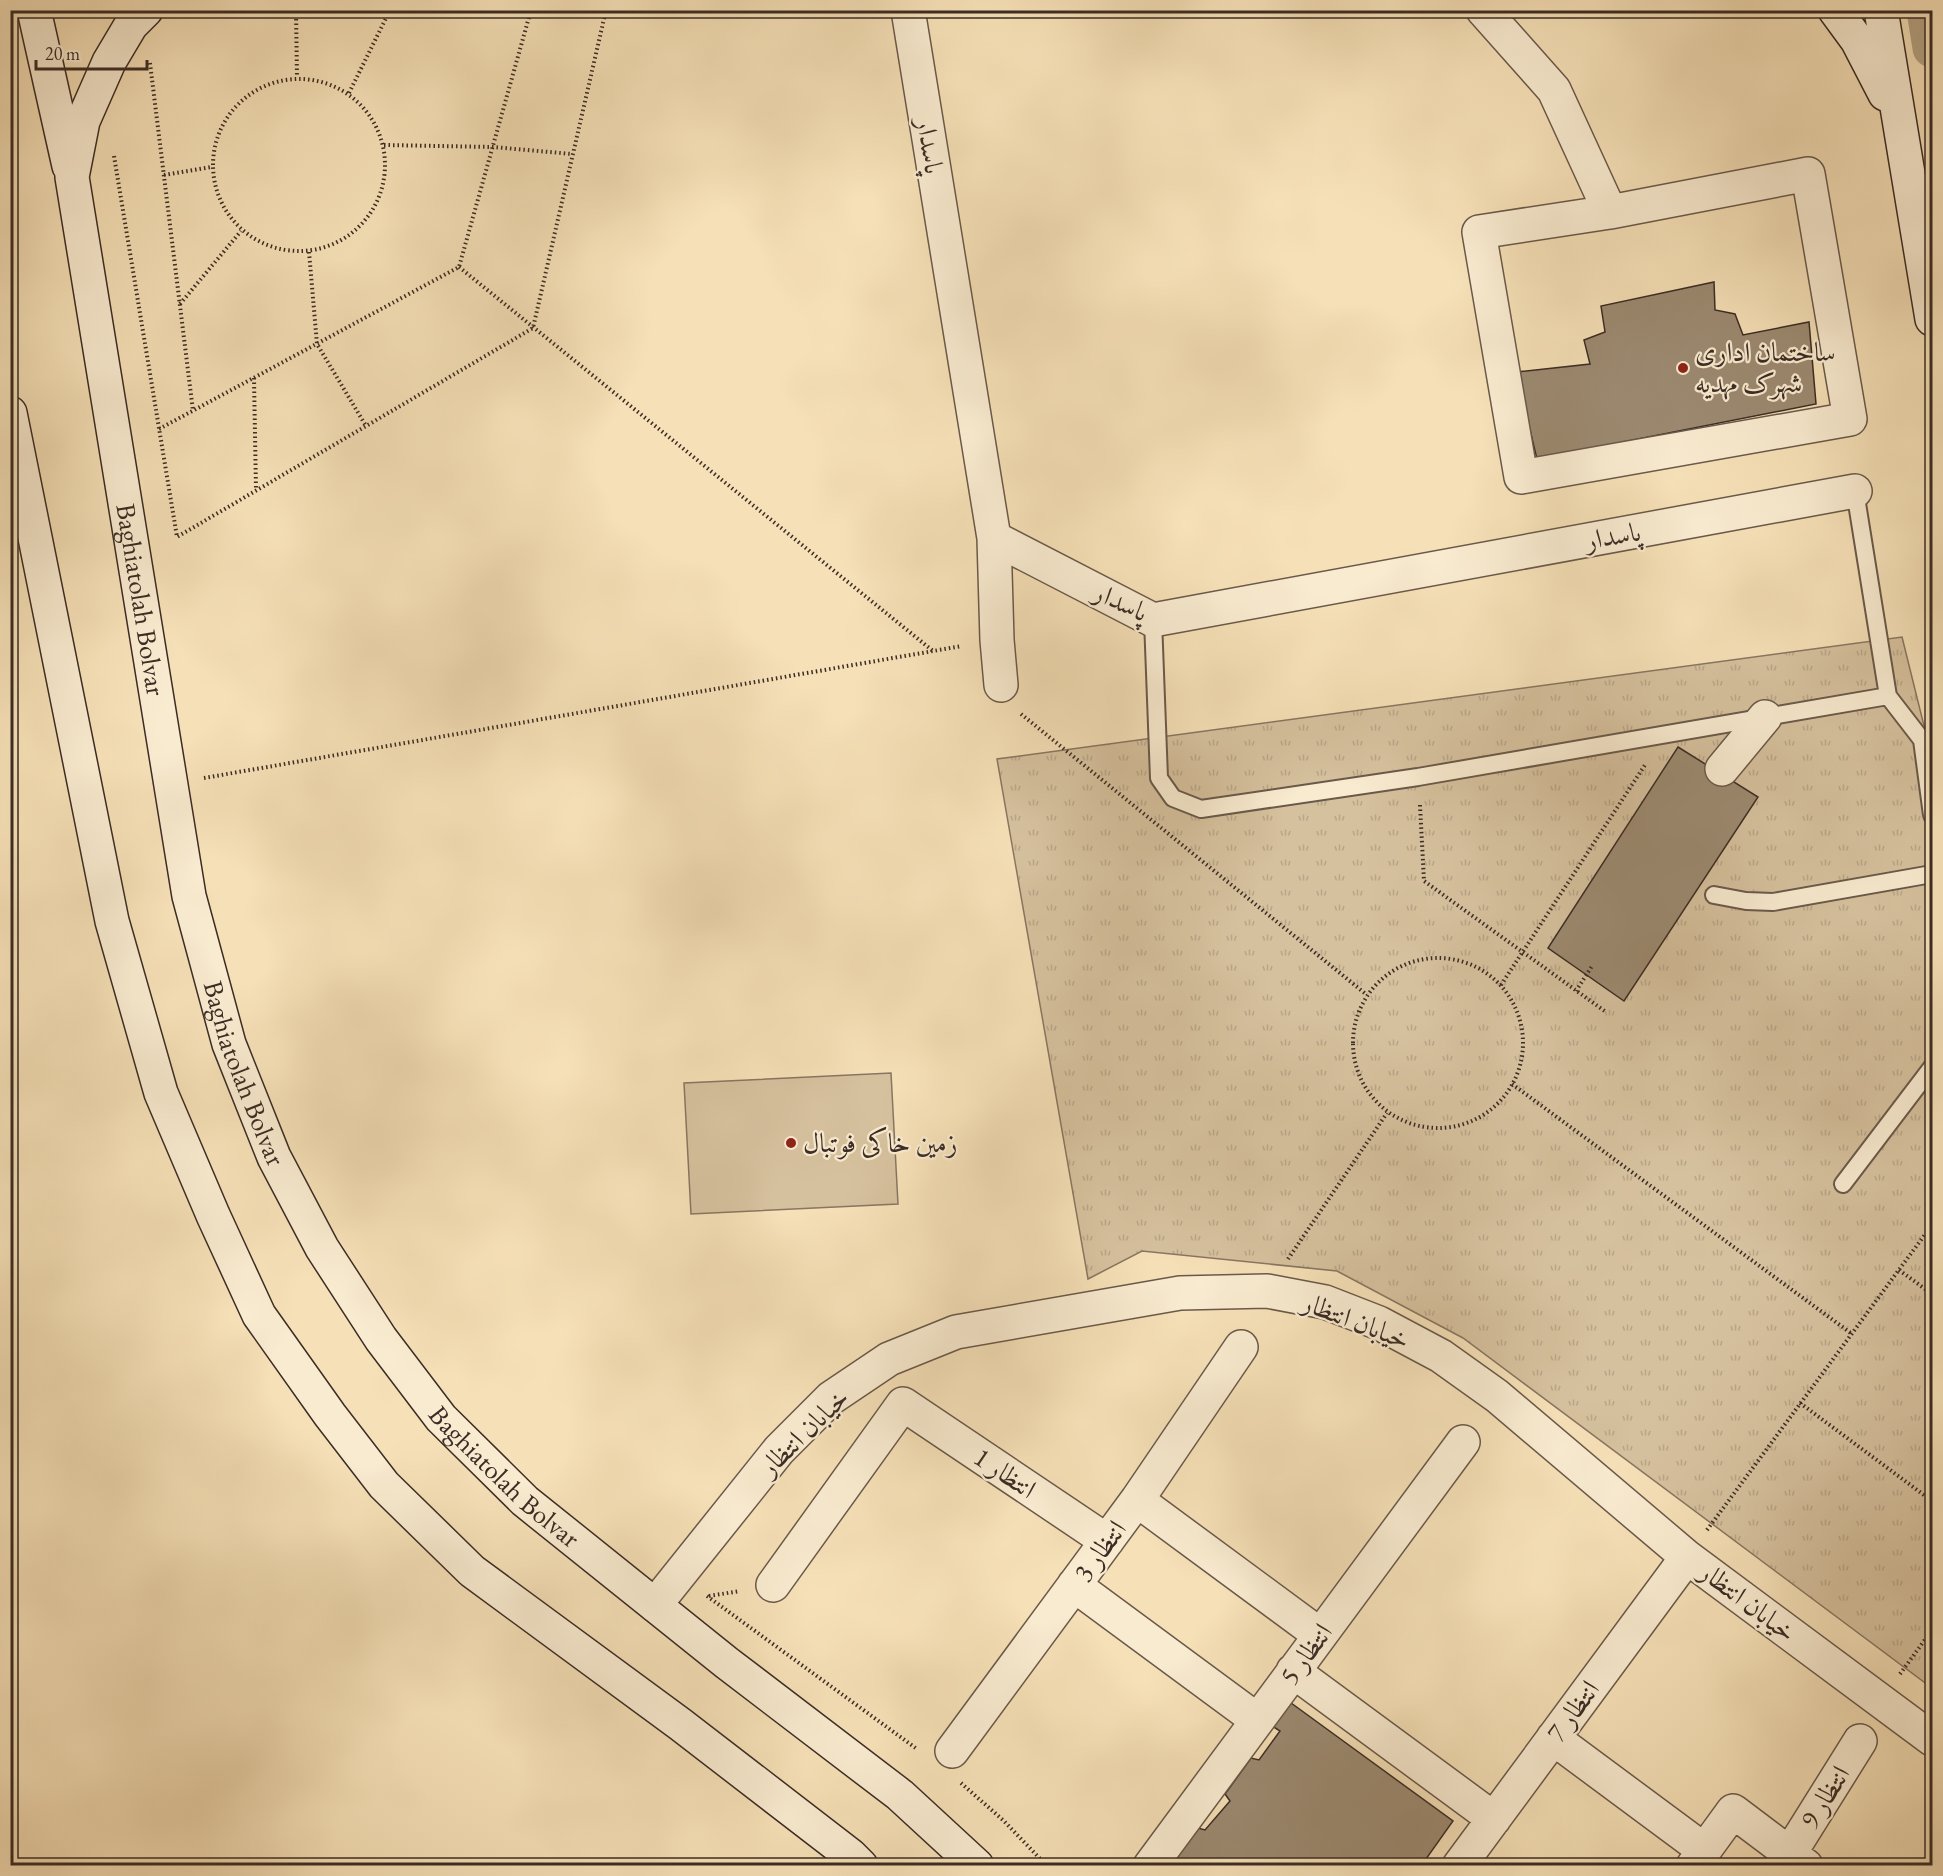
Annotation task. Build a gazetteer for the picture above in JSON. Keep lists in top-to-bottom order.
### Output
{
  "streets": {
    "street": [
      "پاسدار",
      "Baghiatolah Bolvar",
      "خیابان انتظار",
      "انتظار 1",
      "انتظار 3",
      "انتظار 5",
      "انتظار 7",
      "انتظار 9"
    ]
  },
  "crossings": [
    ["Baghiatolah Bolvar", "خیابان انتظار"],
    ["خیابان انتظار", "انتظار 7"],
    ["انتظار 1", "انتظار 3"]
  ],
  "places": ["ساختمان اداری شهرک مهدیه", "زمین خاکی فوتبال"],
  "scale_bar": "20 m"
}
